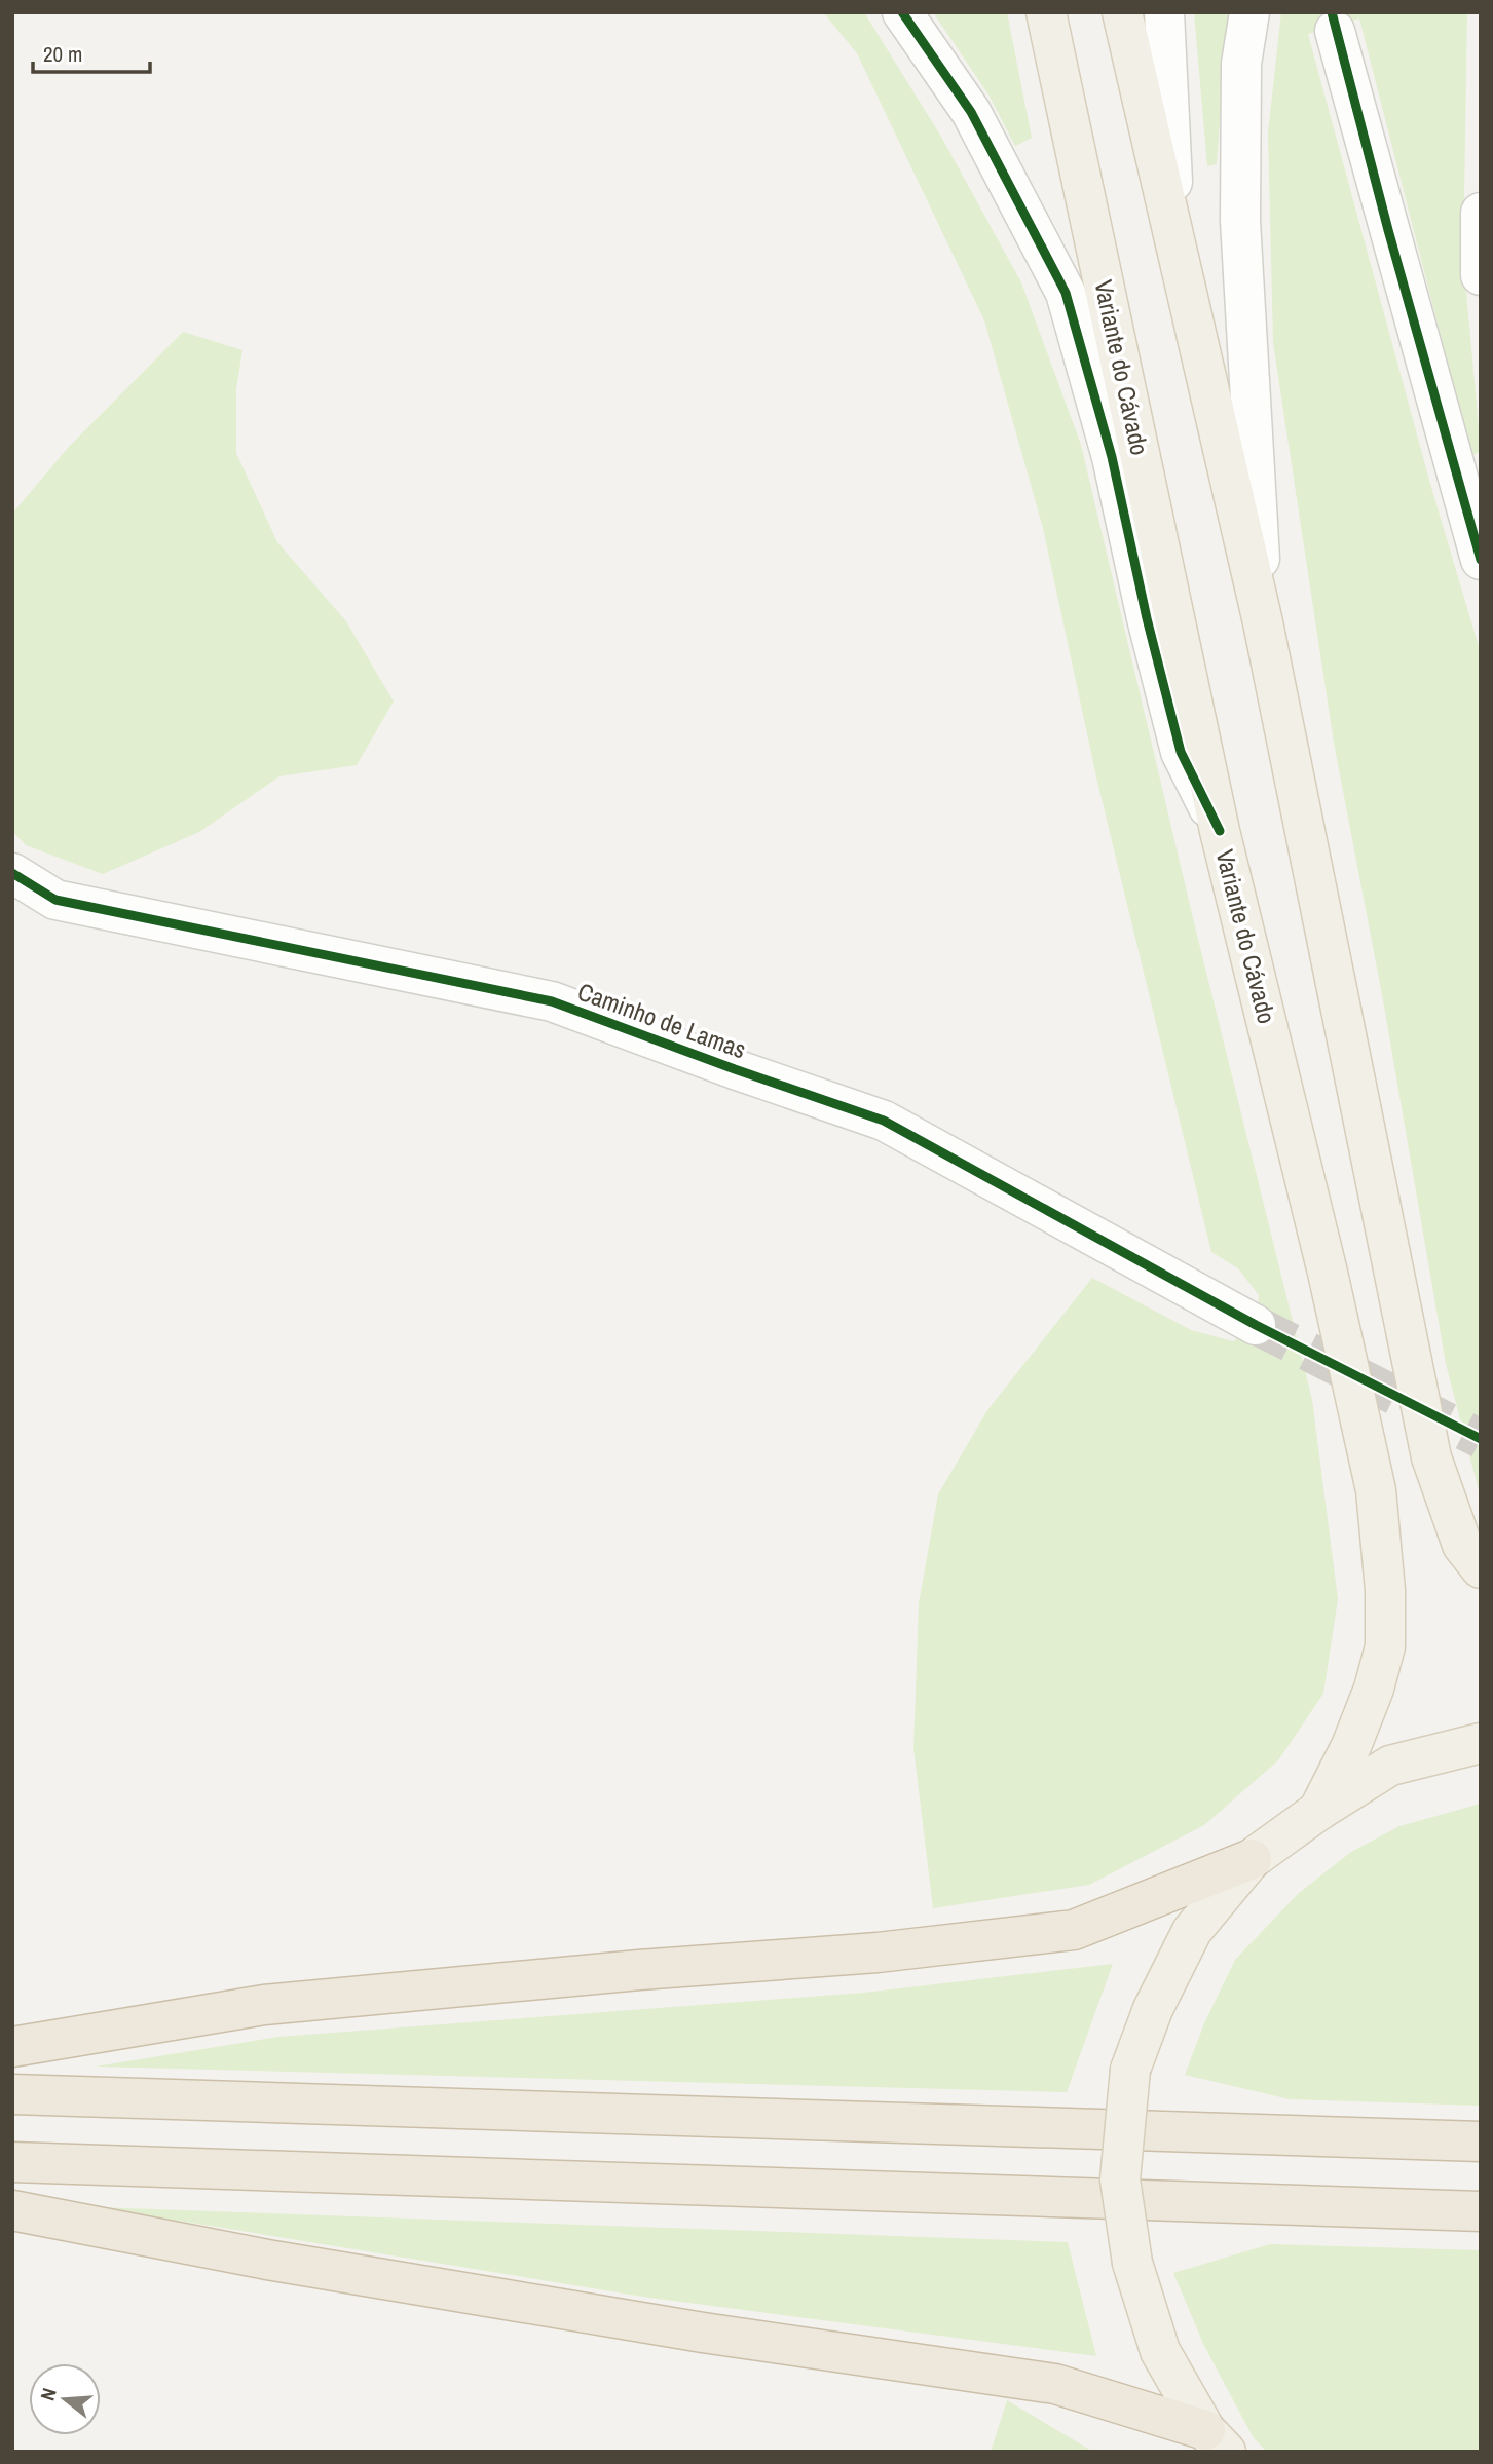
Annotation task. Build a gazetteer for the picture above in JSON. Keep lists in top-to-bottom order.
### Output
{
  "streets": {
    "main road": ["Variante do Cávado"],
    "street": ["Caminho de Lamas"]
  },
  "scale_bar": "20 m",
  "north": "left"
}
